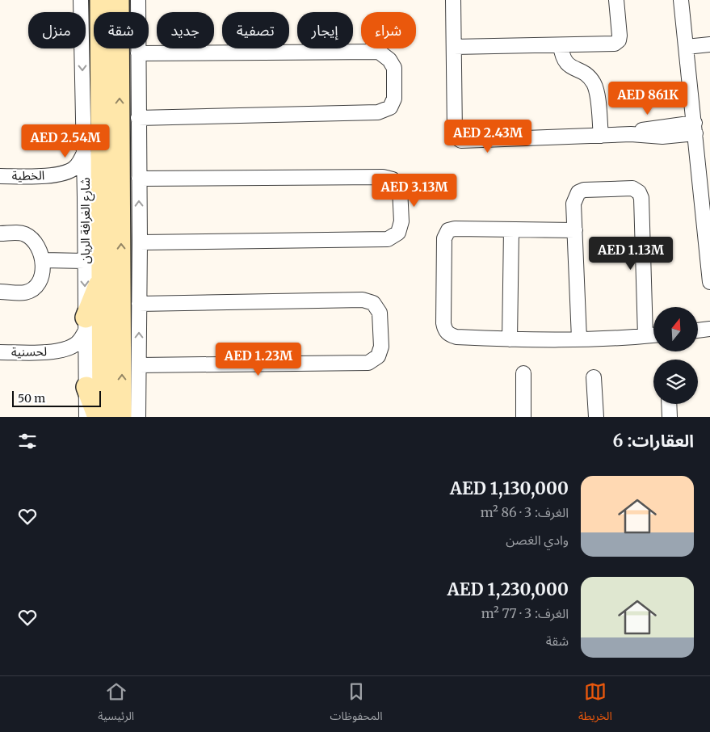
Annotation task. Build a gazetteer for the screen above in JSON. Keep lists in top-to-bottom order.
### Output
{
  "streets": {
    "main road": ["شارع الغرافة الريان"],
    "street": ["الخطية", "لحسنية"]
  },
  "crossings": [
    ["الخطية", "شارع الغرافة الريان"],
    ["شارع الغرافة الريان", "لحسنية"]
  ],
  "scale_bar": "50 m",
  "north": "top",
  "page": {
    "chip": [
      "شراء",
      "إيجار",
      "تصفية",
      "جديد",
      "شقة",
      "منزل"
    ],
    "price": [
      "AED 861K",
      "AED 2.43M",
      "AED 2.54M",
      "AED 3.13M",
      "AED 1.13M",
      "AED 1.23M"
    ],
    "scale": "50 m",
    "heading": "العقارات: 6",
    "list": [
      {
        "name": "AED 1,130,000",
        "note": "الغرف: 3 · 86 m² · وادي الغصن"
      },
      {
        "name": "AED 1,230,000",
        "note": "الغرف: 3 · 77 m² · شقة"
      }
    ],
    "tabs": ["الخريطة", "المحفوظات", "الرئيسية"]
  }
}
